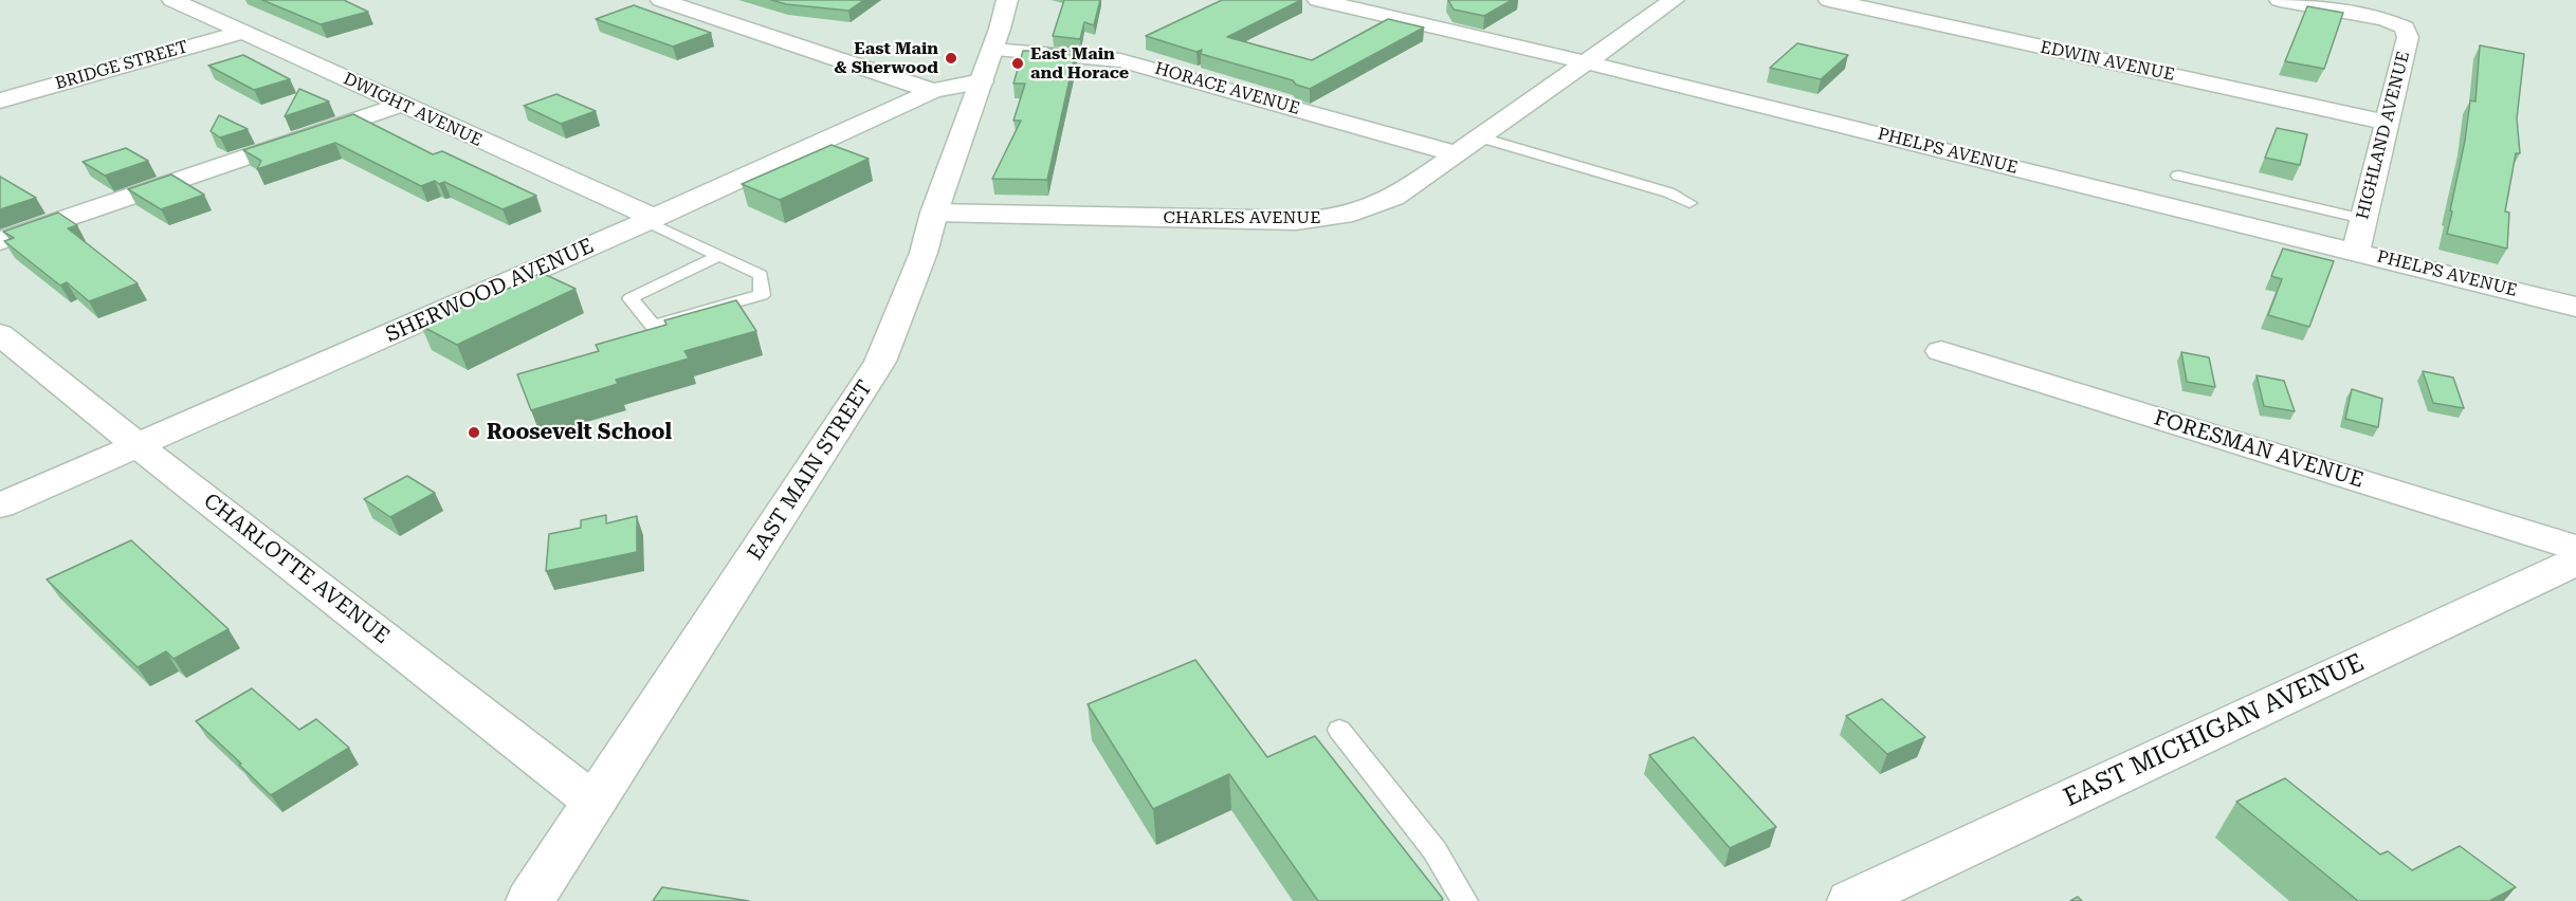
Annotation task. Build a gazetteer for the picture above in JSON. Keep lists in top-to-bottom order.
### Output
{
  "streets": {
    "street": [
      "EDWIN AVENUE",
      "BRIDGE STREET",
      "HORACE AVENUE",
      "DWIGHT AVENUE",
      "HIGHLAND AVENUE",
      "PHELPS AVENUE",
      "CHARLES AVENUE",
      "SHERWOOD AVENUE",
      "FORESMAN AVENUE",
      "EAST MAIN STREET",
      "CHARLOTTE AVENUE",
      "EAST MICHIGAN AVENUE"
    ]
  },
  "crossings": [
    ["EDWIN AVENUE", "HIGHLAND AVENUE"],
    ["BRIDGE STREET", "DWIGHT AVENUE"],
    ["HORACE AVENUE", "CHARLES AVENUE"],
    ["HORACE AVENUE", "SHERWOOD AVENUE"],
    ["HORACE AVENUE", "EAST MAIN STREET"],
    ["DWIGHT AVENUE", "SHERWOOD AVENUE"],
    ["HIGHLAND AVENUE", "PHELPS AVENUE"],
    ["PHELPS AVENUE", "CHARLES AVENUE"],
    ["CHARLES AVENUE", "EAST MAIN STREET"],
    ["SHERWOOD AVENUE", "EAST MAIN STREET"],
    ["SHERWOOD AVENUE", "CHARLOTTE AVENUE"],
    ["EAST MAIN STREET", "CHARLOTTE AVENUE"]
  ],
  "places": ["East Main & Sherwood", "East Main and Horace", "Roosevelt School"]
}
